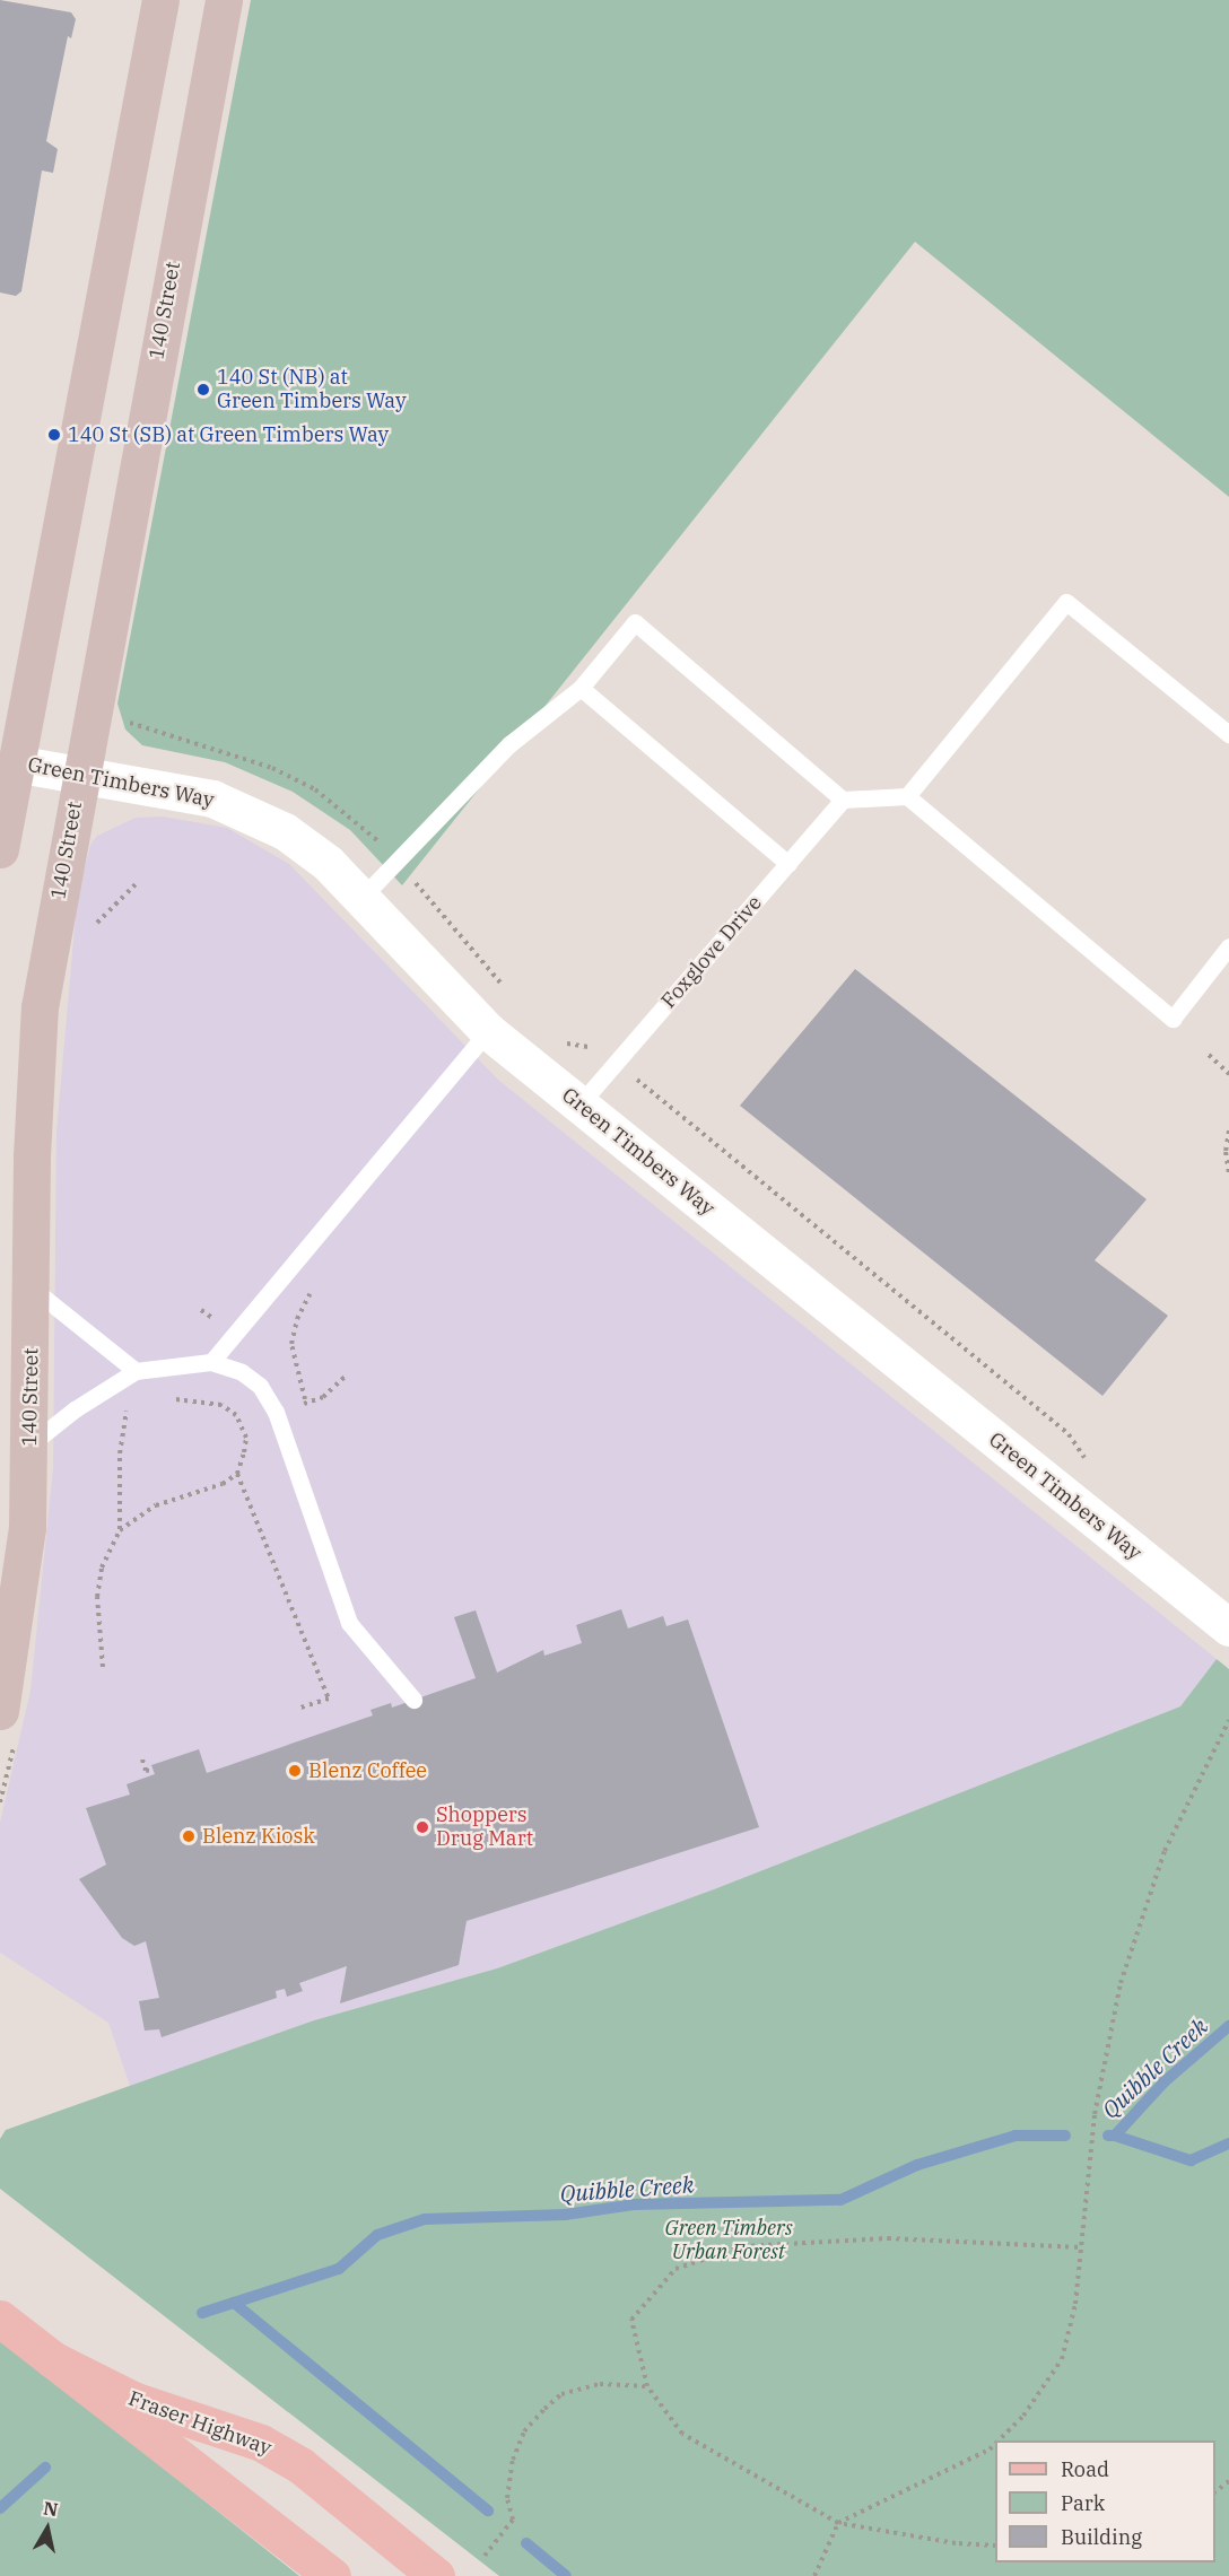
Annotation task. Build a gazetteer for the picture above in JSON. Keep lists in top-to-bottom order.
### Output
{
  "streets": {
    "main road": ["140 Street", "Fraser Highway"],
    "street": ["Green Timbers Way"],
    "lane": ["Foxglove Drive"]
  },
  "crossings": [
    ["140 Street", "Green Timbers Way"],
    ["Green Timbers Way", "Foxglove Drive"]
  ],
  "water": ["Quibble Creek"],
  "parks": ["Green Timbers Urban Forest"],
  "places": [
    "140 St (NB) at Green Timbers Way",
    "140 St (SB) at Green Timbers Way",
    "Blenz Coffee",
    "Shoppers Drug Mart",
    "Blenz Kiosk"
  ],
  "legend": ["Road", "Park", "Building"],
  "north": "top"
}
